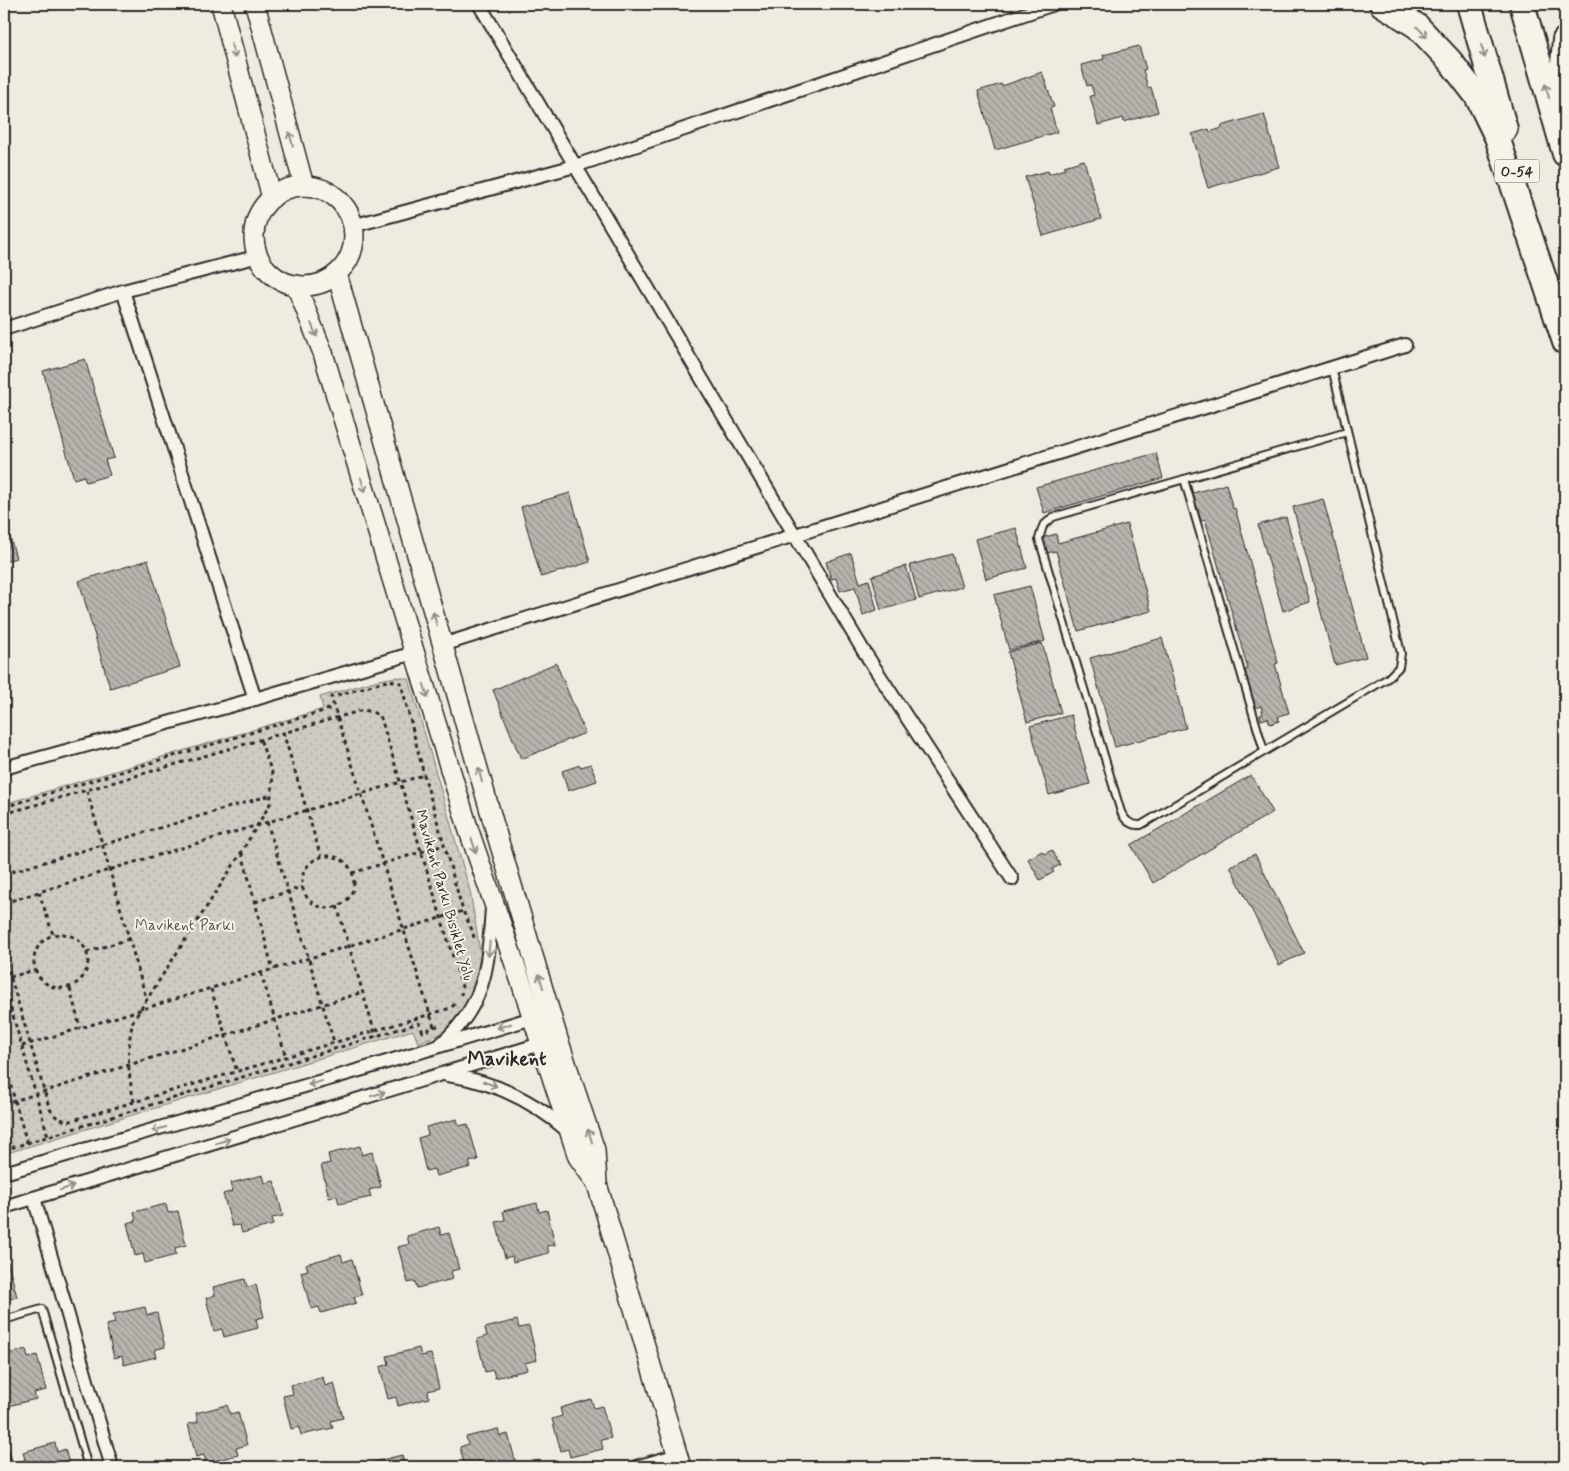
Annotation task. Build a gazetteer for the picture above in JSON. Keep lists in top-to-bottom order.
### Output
{
  "streets": {
    "highway": ["O-54"],
    "path": ["Mavikent Parkı Bisiklet Yolu"]
  },
  "districts": ["Mavikent"],
  "parks": ["Mavikent Parkı"]
}
